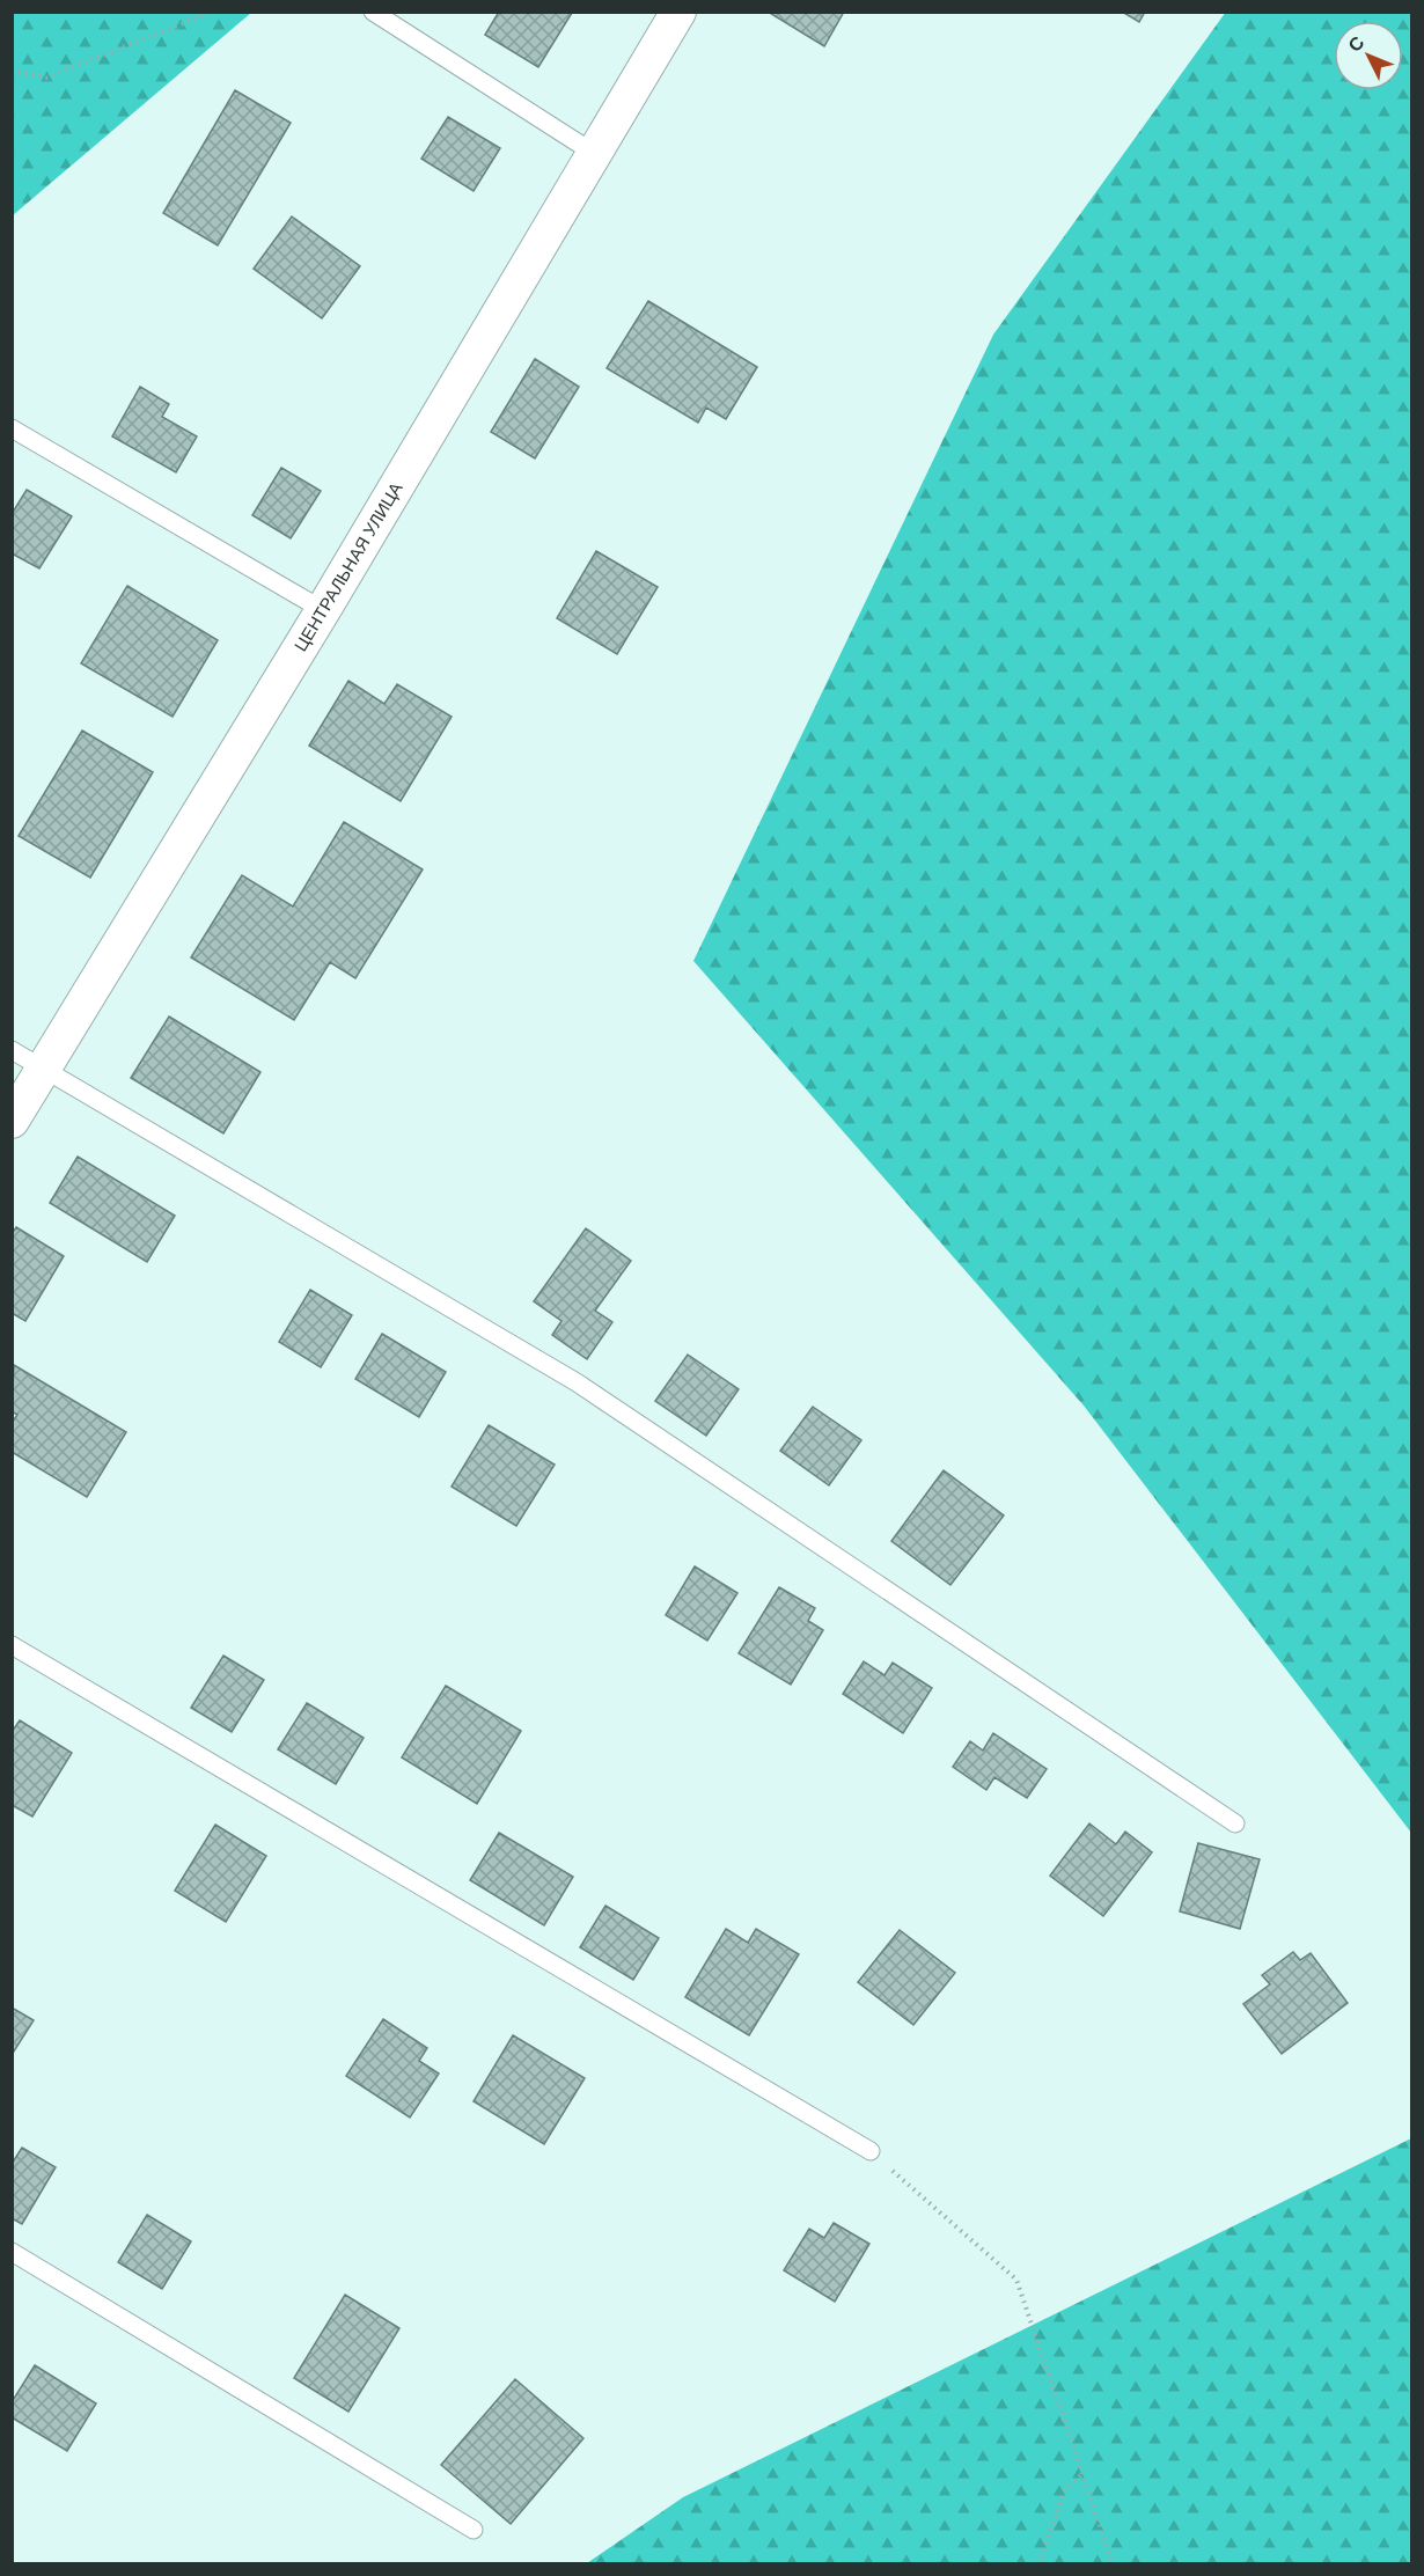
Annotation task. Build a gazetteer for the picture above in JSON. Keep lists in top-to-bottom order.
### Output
{
  "streets": {
    "street": ["ЦЕНТРАЛЬНАЯ УЛИЦА"]
  },
  "north": "top left"
}
